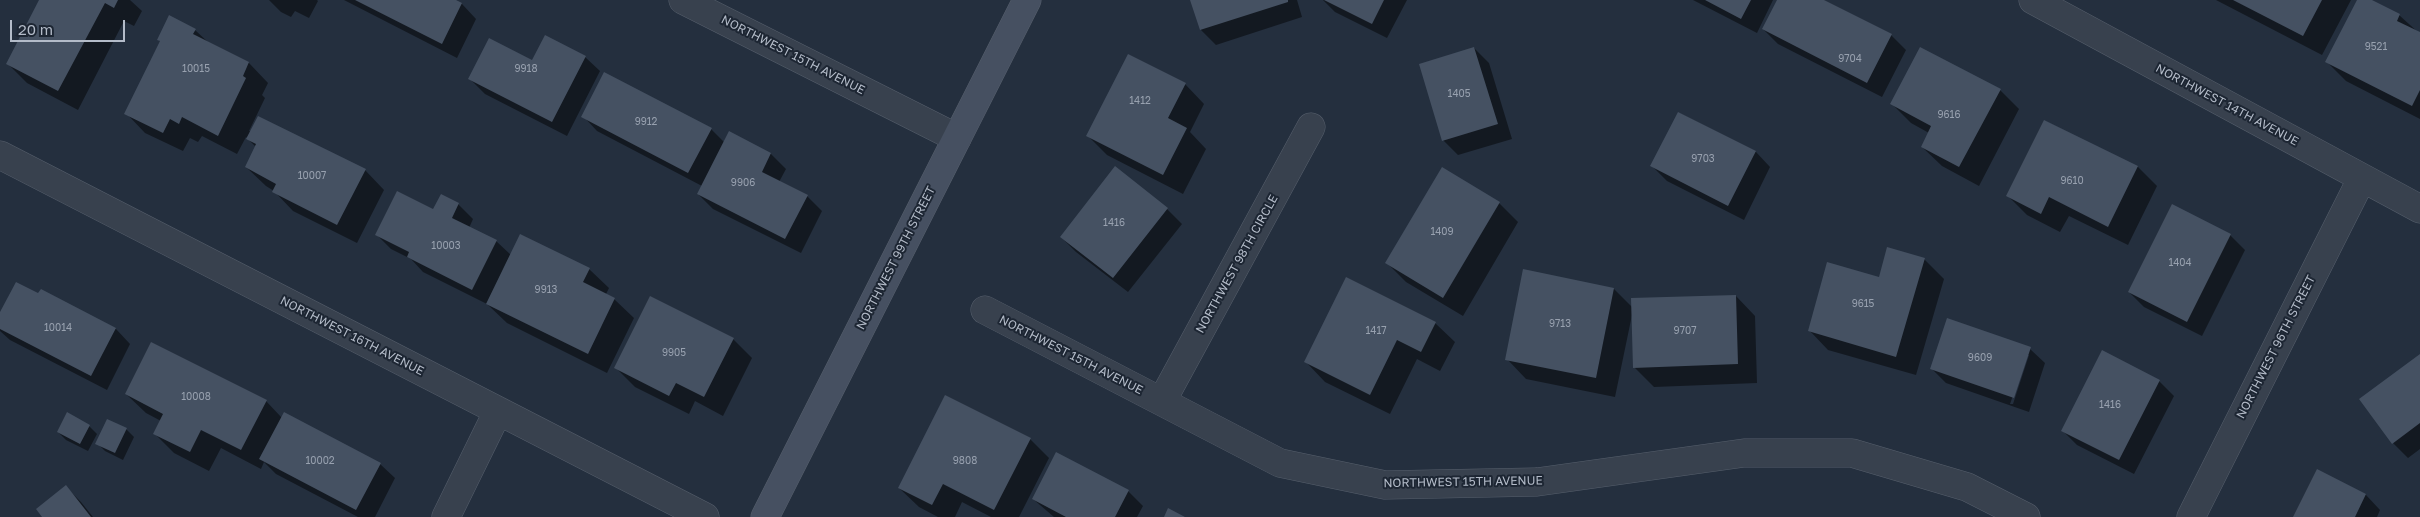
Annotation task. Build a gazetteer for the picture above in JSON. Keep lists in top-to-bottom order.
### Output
{
  "streets": {
    "main road": ["NORTHWEST 99TH STREET"],
    "street": [
      "NORTHWEST 15TH AVENUE",
      "NORTHWEST 14TH AVENUE",
      "NORTHWEST 98TH CIRCLE",
      "NORTHWEST 16TH AVENUE",
      "NORTHWEST 96TH STREET"
    ]
  },
  "crossings": [
    ["NORTHWEST 15TH AVENUE", "NORTHWEST 99TH STREET"],
    ["NORTHWEST 15TH AVENUE", "NORTHWEST 98TH CIRCLE"],
    ["NORTHWEST 14TH AVENUE", "NORTHWEST 96TH STREET"]
  ],
  "house_numbers": [
    "9521",
    "9704",
    "10015",
    "9918",
    "1405",
    "1412",
    "9616",
    "9912",
    "9703",
    "10007",
    "9610",
    "9906",
    "1416",
    "1409",
    "10003",
    "1404",
    "9913",
    "9615",
    "9713",
    "10014",
    "1417",
    "9707",
    "9905",
    "9609",
    "10008",
    "1416",
    "10002",
    "9808"
  ],
  "scale_bar": "20 m"
}
